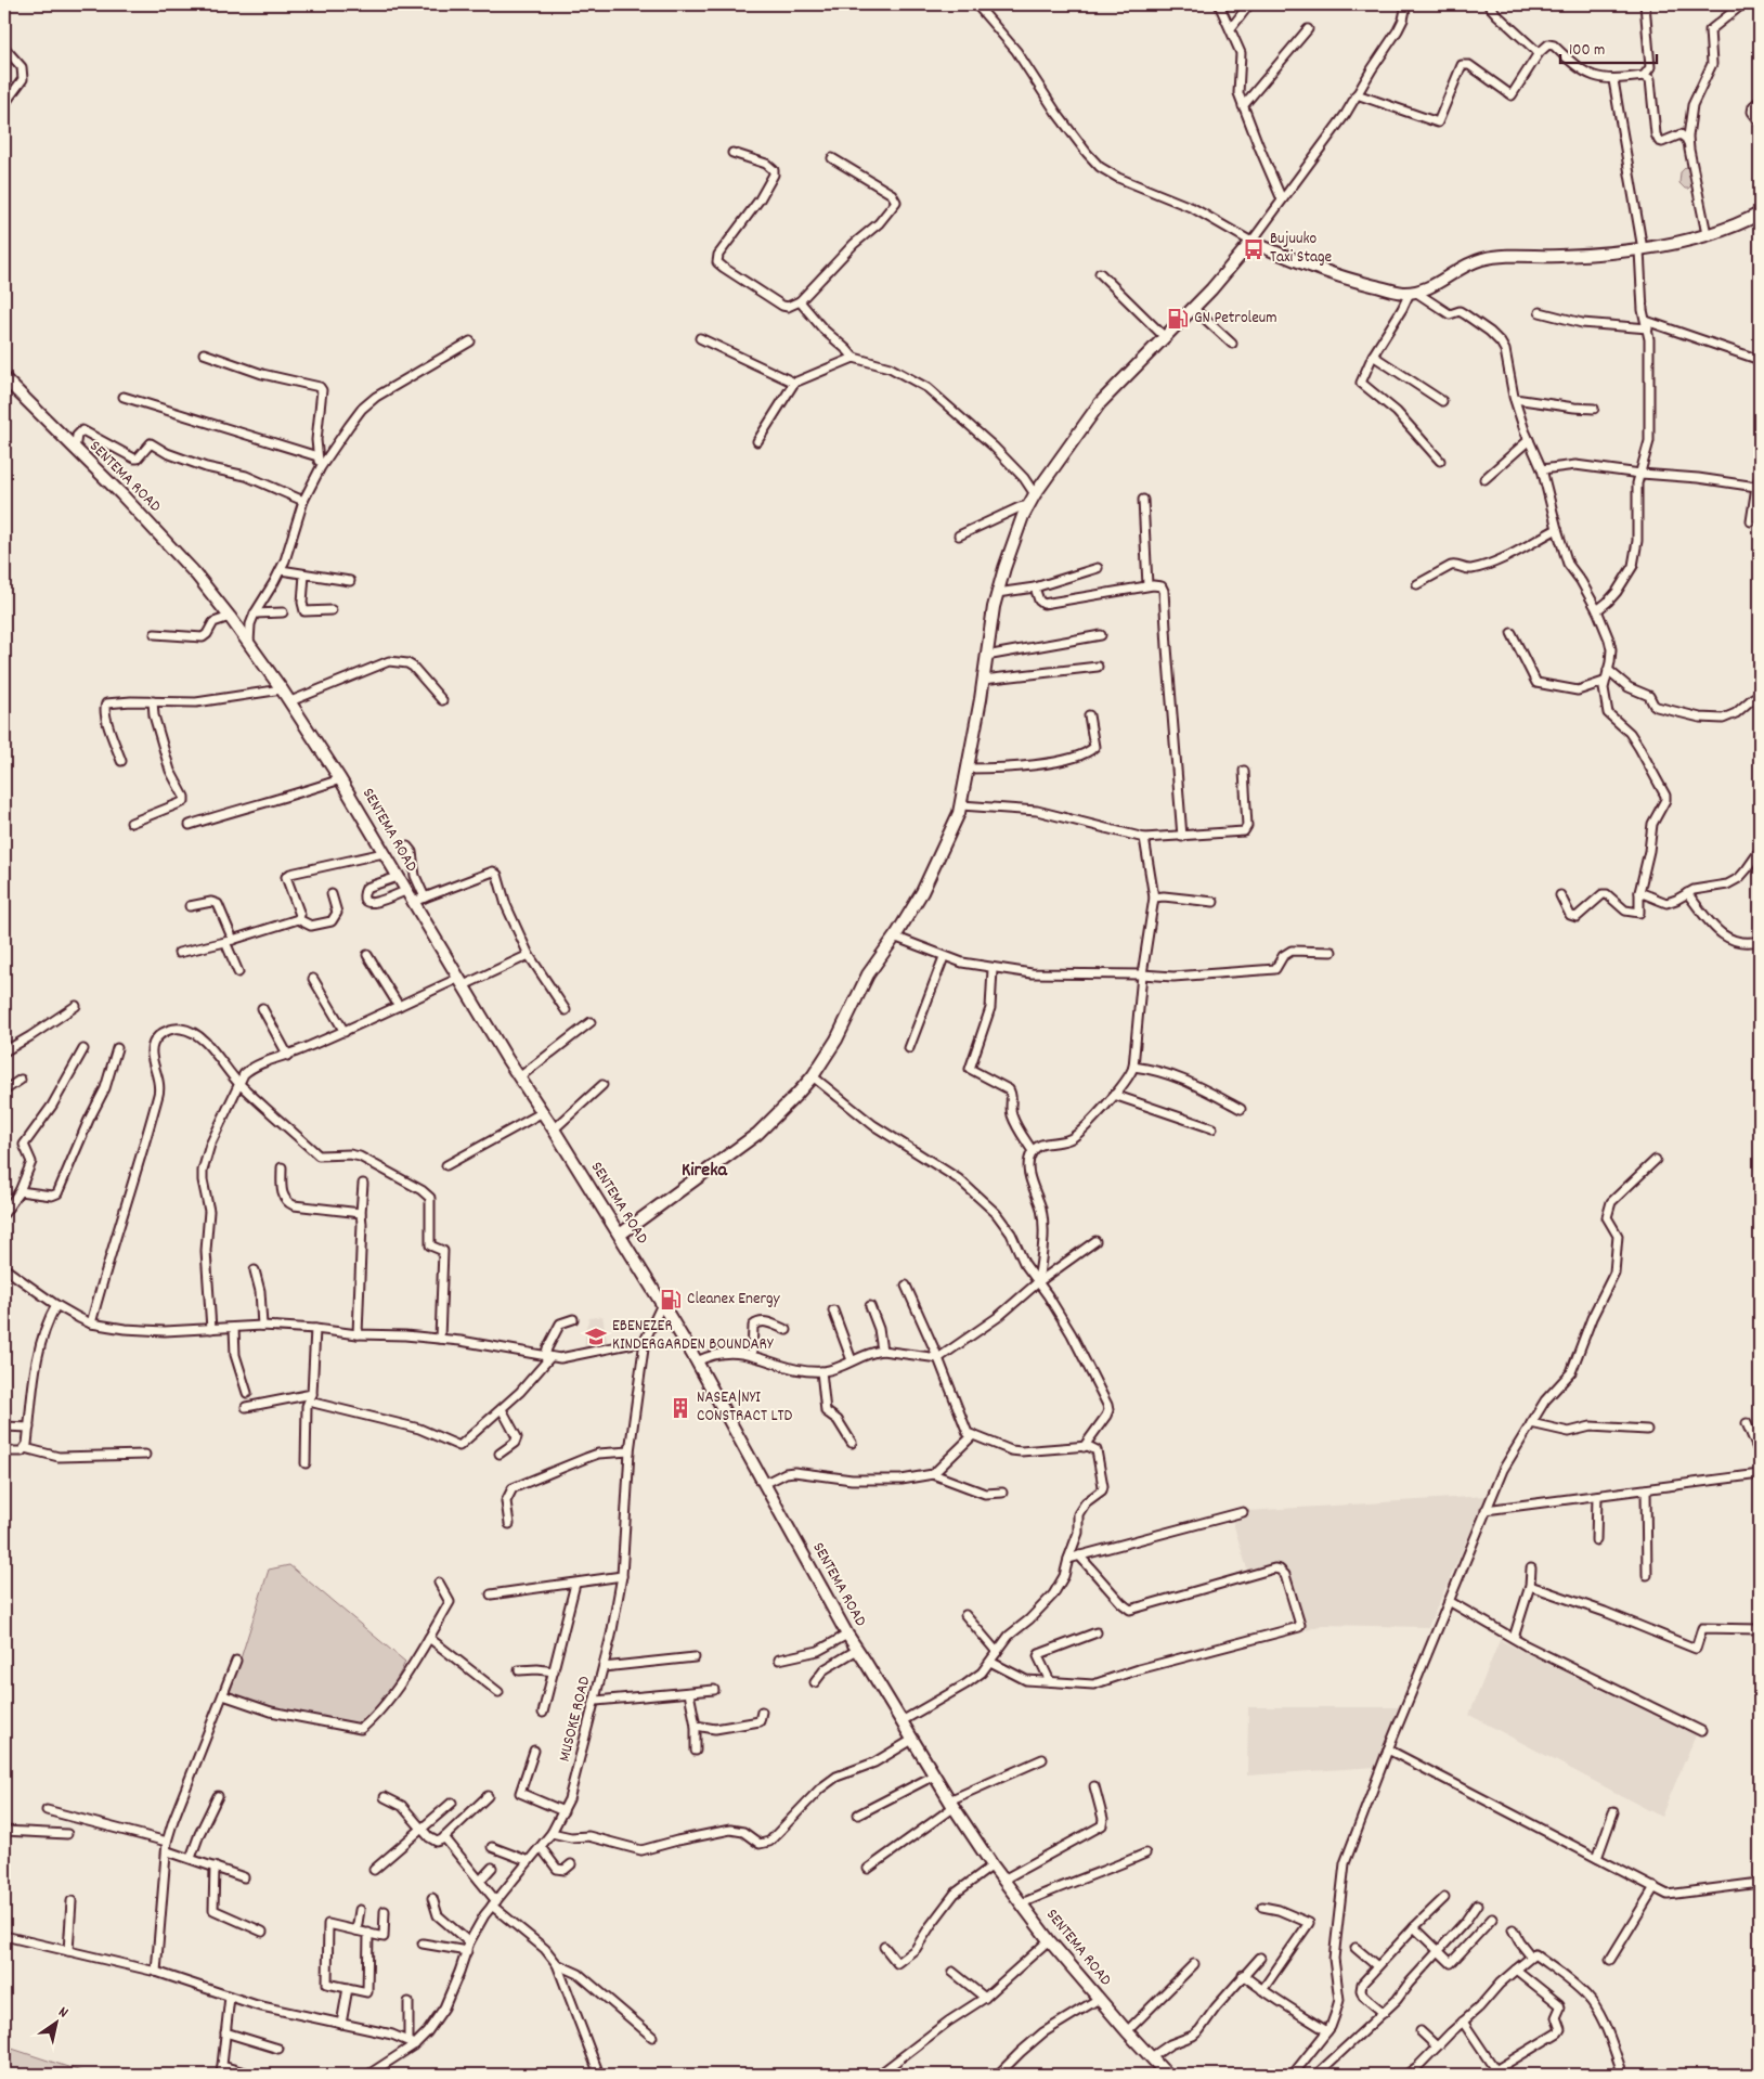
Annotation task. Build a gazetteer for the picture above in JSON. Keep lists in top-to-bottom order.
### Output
{
  "streets": {
    "main road": ["SENTEMA ROAD"],
    "street": ["MUSOKE ROAD"]
  },
  "crossings": [
    ["SENTEMA ROAD", "MUSOKE ROAD"]
  ],
  "districts": ["Kireka"],
  "places": {
    "bus stop": ["Bujuuko Taxi Stage"],
    "fuel station": ["GN Petroleum", "Cleanex Energy"],
    "school or university": ["EBENEZER KINDERGARDEN BOUNDARY"],
    "building": ["NASEA|NYI CONSTRACT LTD"]
  },
  "scale_bar": "100 m",
  "north": "top right"
}
